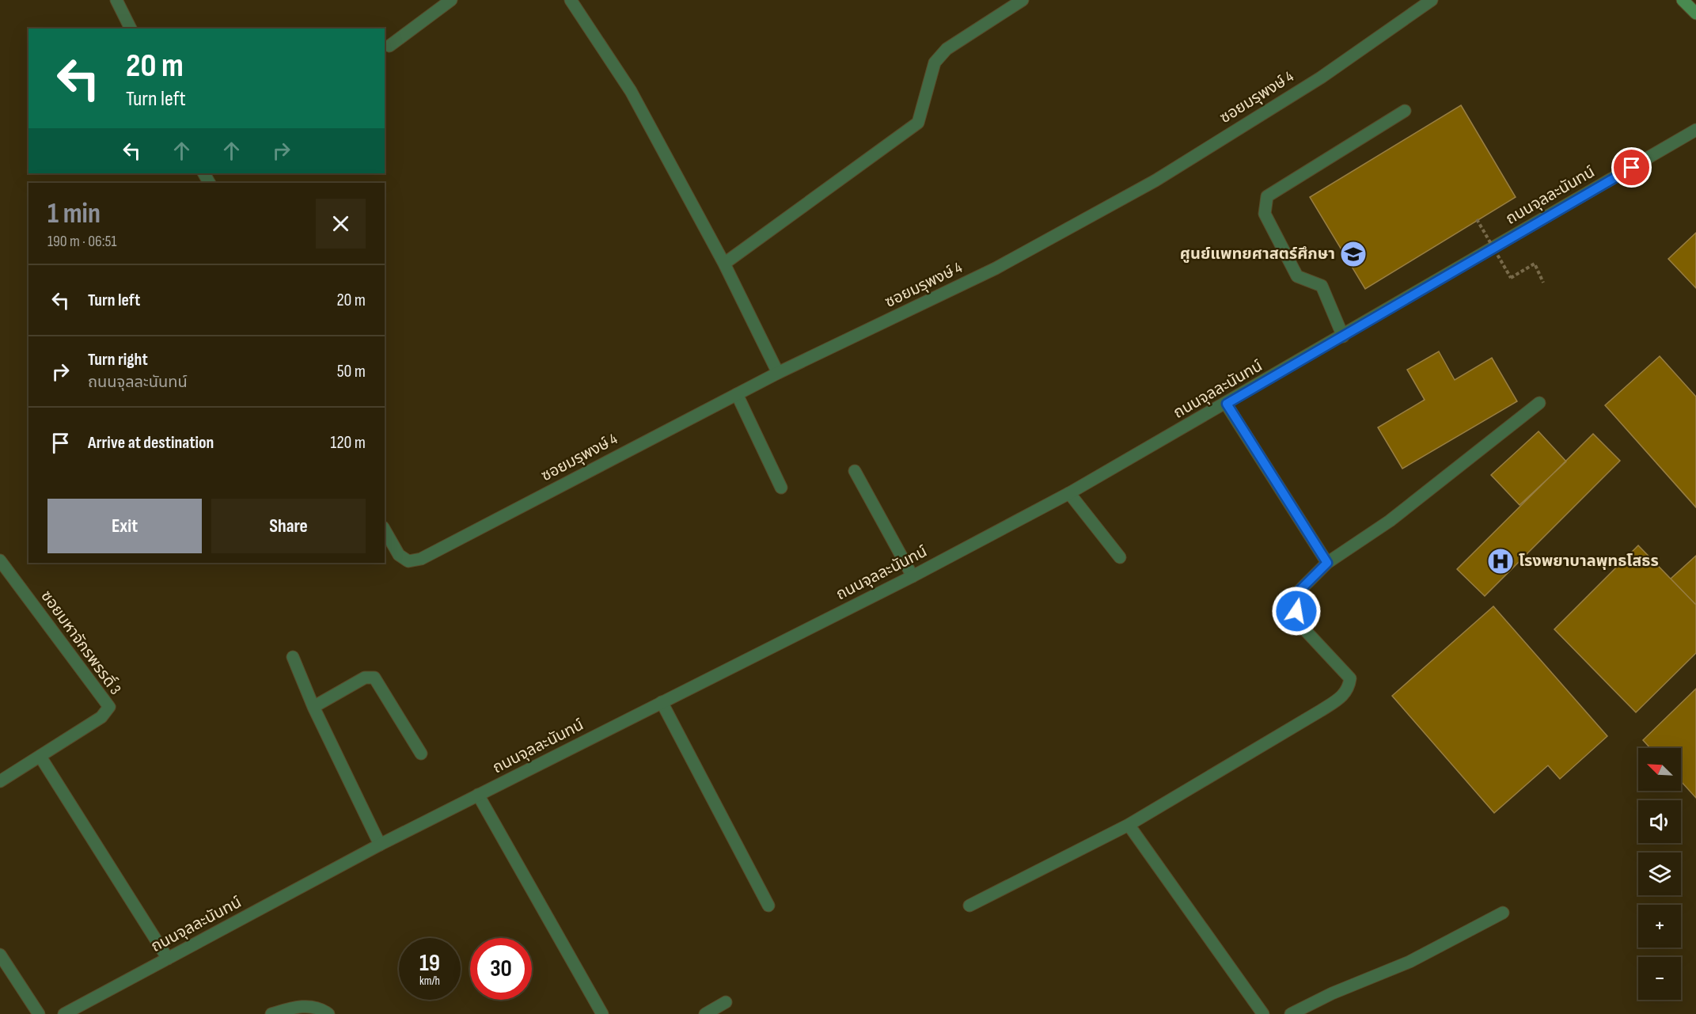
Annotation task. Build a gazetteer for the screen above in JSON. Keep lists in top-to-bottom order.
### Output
{
  "streets": {
    "street": ["ซอยมรุพงษ์ 4", "ถนนจุลละนันทน์", "ซอยมหาจักรพรรดิ์ 3"]
  },
  "places": {
    "school or university": ["ศูนย์แพทยศาสตร์ศึกษา"],
    "hospital": ["โรงพยาบาลพุทธโสธร"]
  },
  "north": "top left",
  "page": {
    "turn": ["20 m", "Turn left"],
    "heading": ["1 min", "190 m · 06:51"],
    "list": [
      {
        "name": "Turn left",
        "value": "20 m"
      },
      {
        "name": "Turn right",
        "note": "ถนนจุลละนันทน์",
        "value": "50 m"
      },
      {
        "name": "Arrive at destination",
        "value": "120 m"
      }
    ],
    "buttons": ["Exit", "Share"],
    "map_buttons": ["+", "−"],
    "speed": "19 km/h",
    "limit": "30"
  }
}
